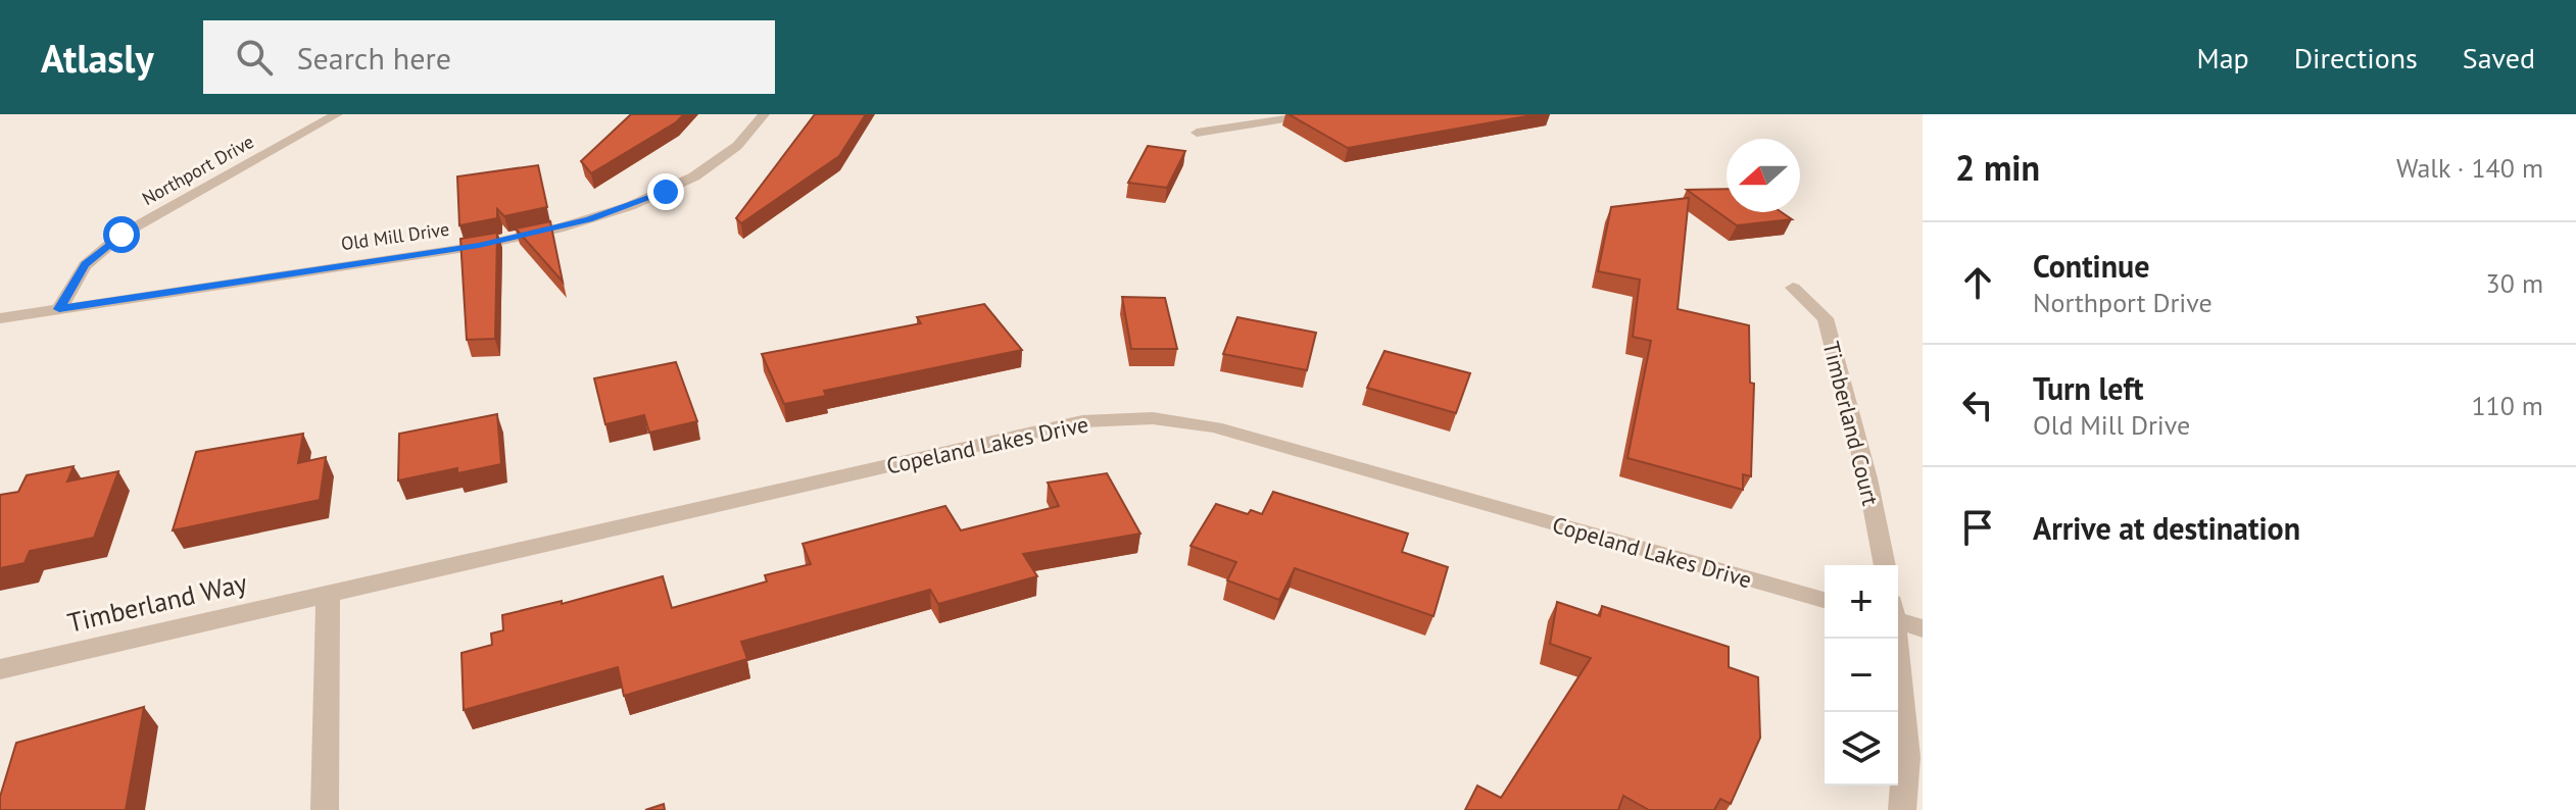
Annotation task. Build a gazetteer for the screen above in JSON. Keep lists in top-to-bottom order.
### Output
{
  "streets": {
    "street": [
      "Northport Drive",
      "Old Mill Drive",
      "Timberland Court",
      "Copeland Lakes Drive",
      "Timberland Way"
    ]
  },
  "crossings": [
    ["Northport Drive", "Old Mill Drive"],
    ["Copeland Lakes Drive", "Timberland Way"]
  ],
  "north": "left",
  "page": {
    "header": "Atlasly",
    "search": "Search here",
    "nav": ["Map", "Directions", "Saved"],
    "heading": ["2 min", "Walk · 140 m"],
    "list": [
      ["Continue", "Northport Drive", "30 m"],
      ["Turn left", "Old Mill Drive", "110 m"],
      "Arrive at destination"
    ],
    "map_buttons": ["+", "−"]
  }
}
